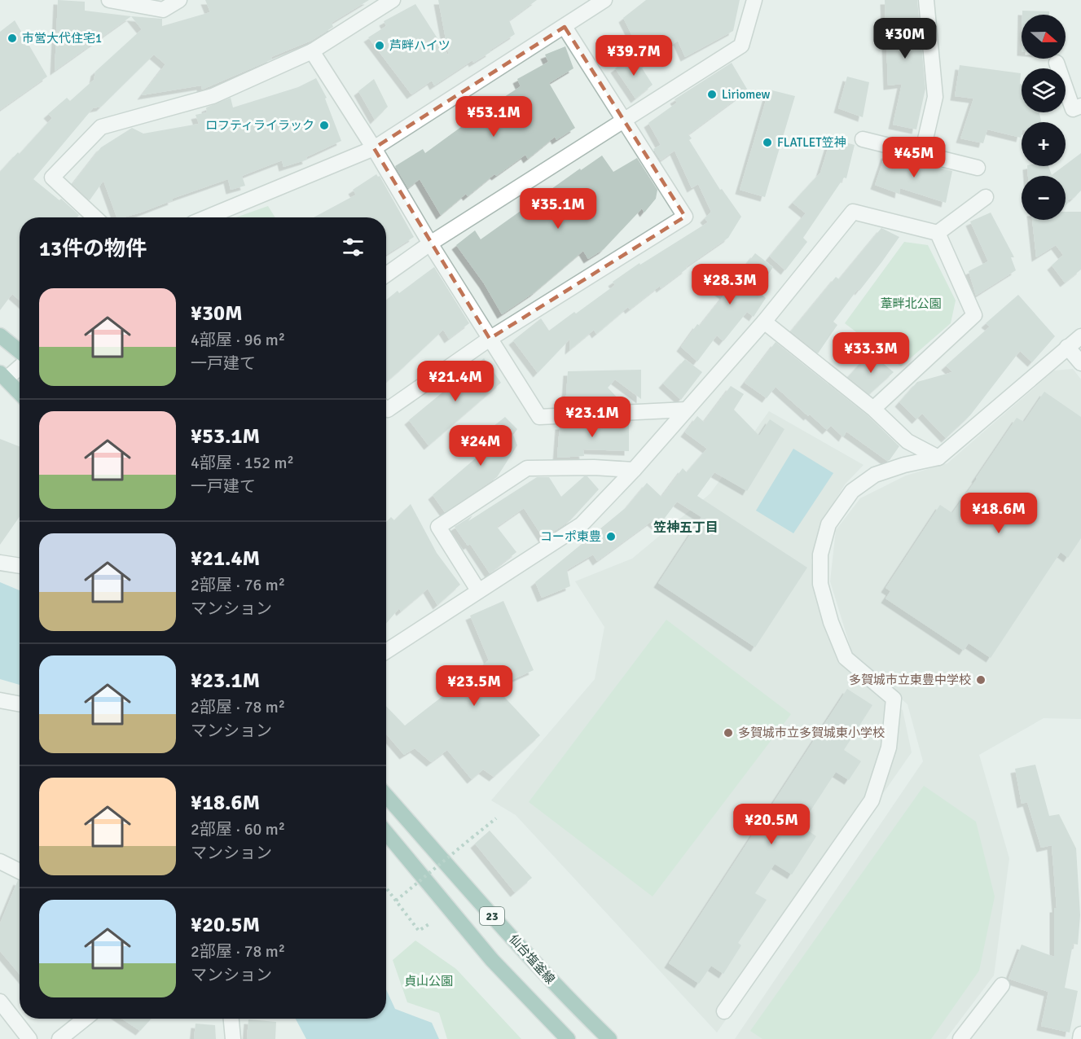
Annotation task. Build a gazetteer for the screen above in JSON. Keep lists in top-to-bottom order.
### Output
{
  "streets": {
    "main road": ["23", "仙台塩釜線"]
  },
  "districts": ["笠神五丁目"],
  "parks": ["葦畔北公園", "貞山公園"],
  "places": [
    "市営大代住宅1",
    "芦畔ハイツ",
    "Liriomew",
    "ロフティライラック",
    "FLATLET笠神",
    "コーポ東豊",
    "多賀城市立東豊中学校",
    "多賀城市立多賀城東小学校"
  ],
  "north": "right",
  "page": {
    "map_buttons": ["+", "−"],
    "price": [
      "¥30M",
      "¥39.7M",
      "¥53.1M",
      "¥45M",
      "¥35.1M",
      "¥28.3M",
      "¥33.3M",
      "¥21.4M",
      "¥23.1M",
      "¥24M",
      "¥18.6M",
      "¥23.5M",
      "¥20.5M"
    ],
    "heading": "13件の物件",
    "list": [
      {
        "name": "¥30M",
        "note": "4部屋 · 96 m² · 一戸建て"
      },
      {
        "name": "¥53.1M",
        "note": "4部屋 · 152 m² · 一戸建て"
      },
      {
        "name": "¥21.4M",
        "note": "2部屋 · 76 m² · マンション"
      },
      {
        "name": "¥23.1M",
        "note": "2部屋 · 78 m² · マンション"
      },
      {
        "name": "¥18.6M",
        "note": "2部屋 · 60 m² · マンション"
      },
      {
        "name": "¥20.5M",
        "note": "2部屋 · 78 m² · マンション"
      }
    ]
  }
}
